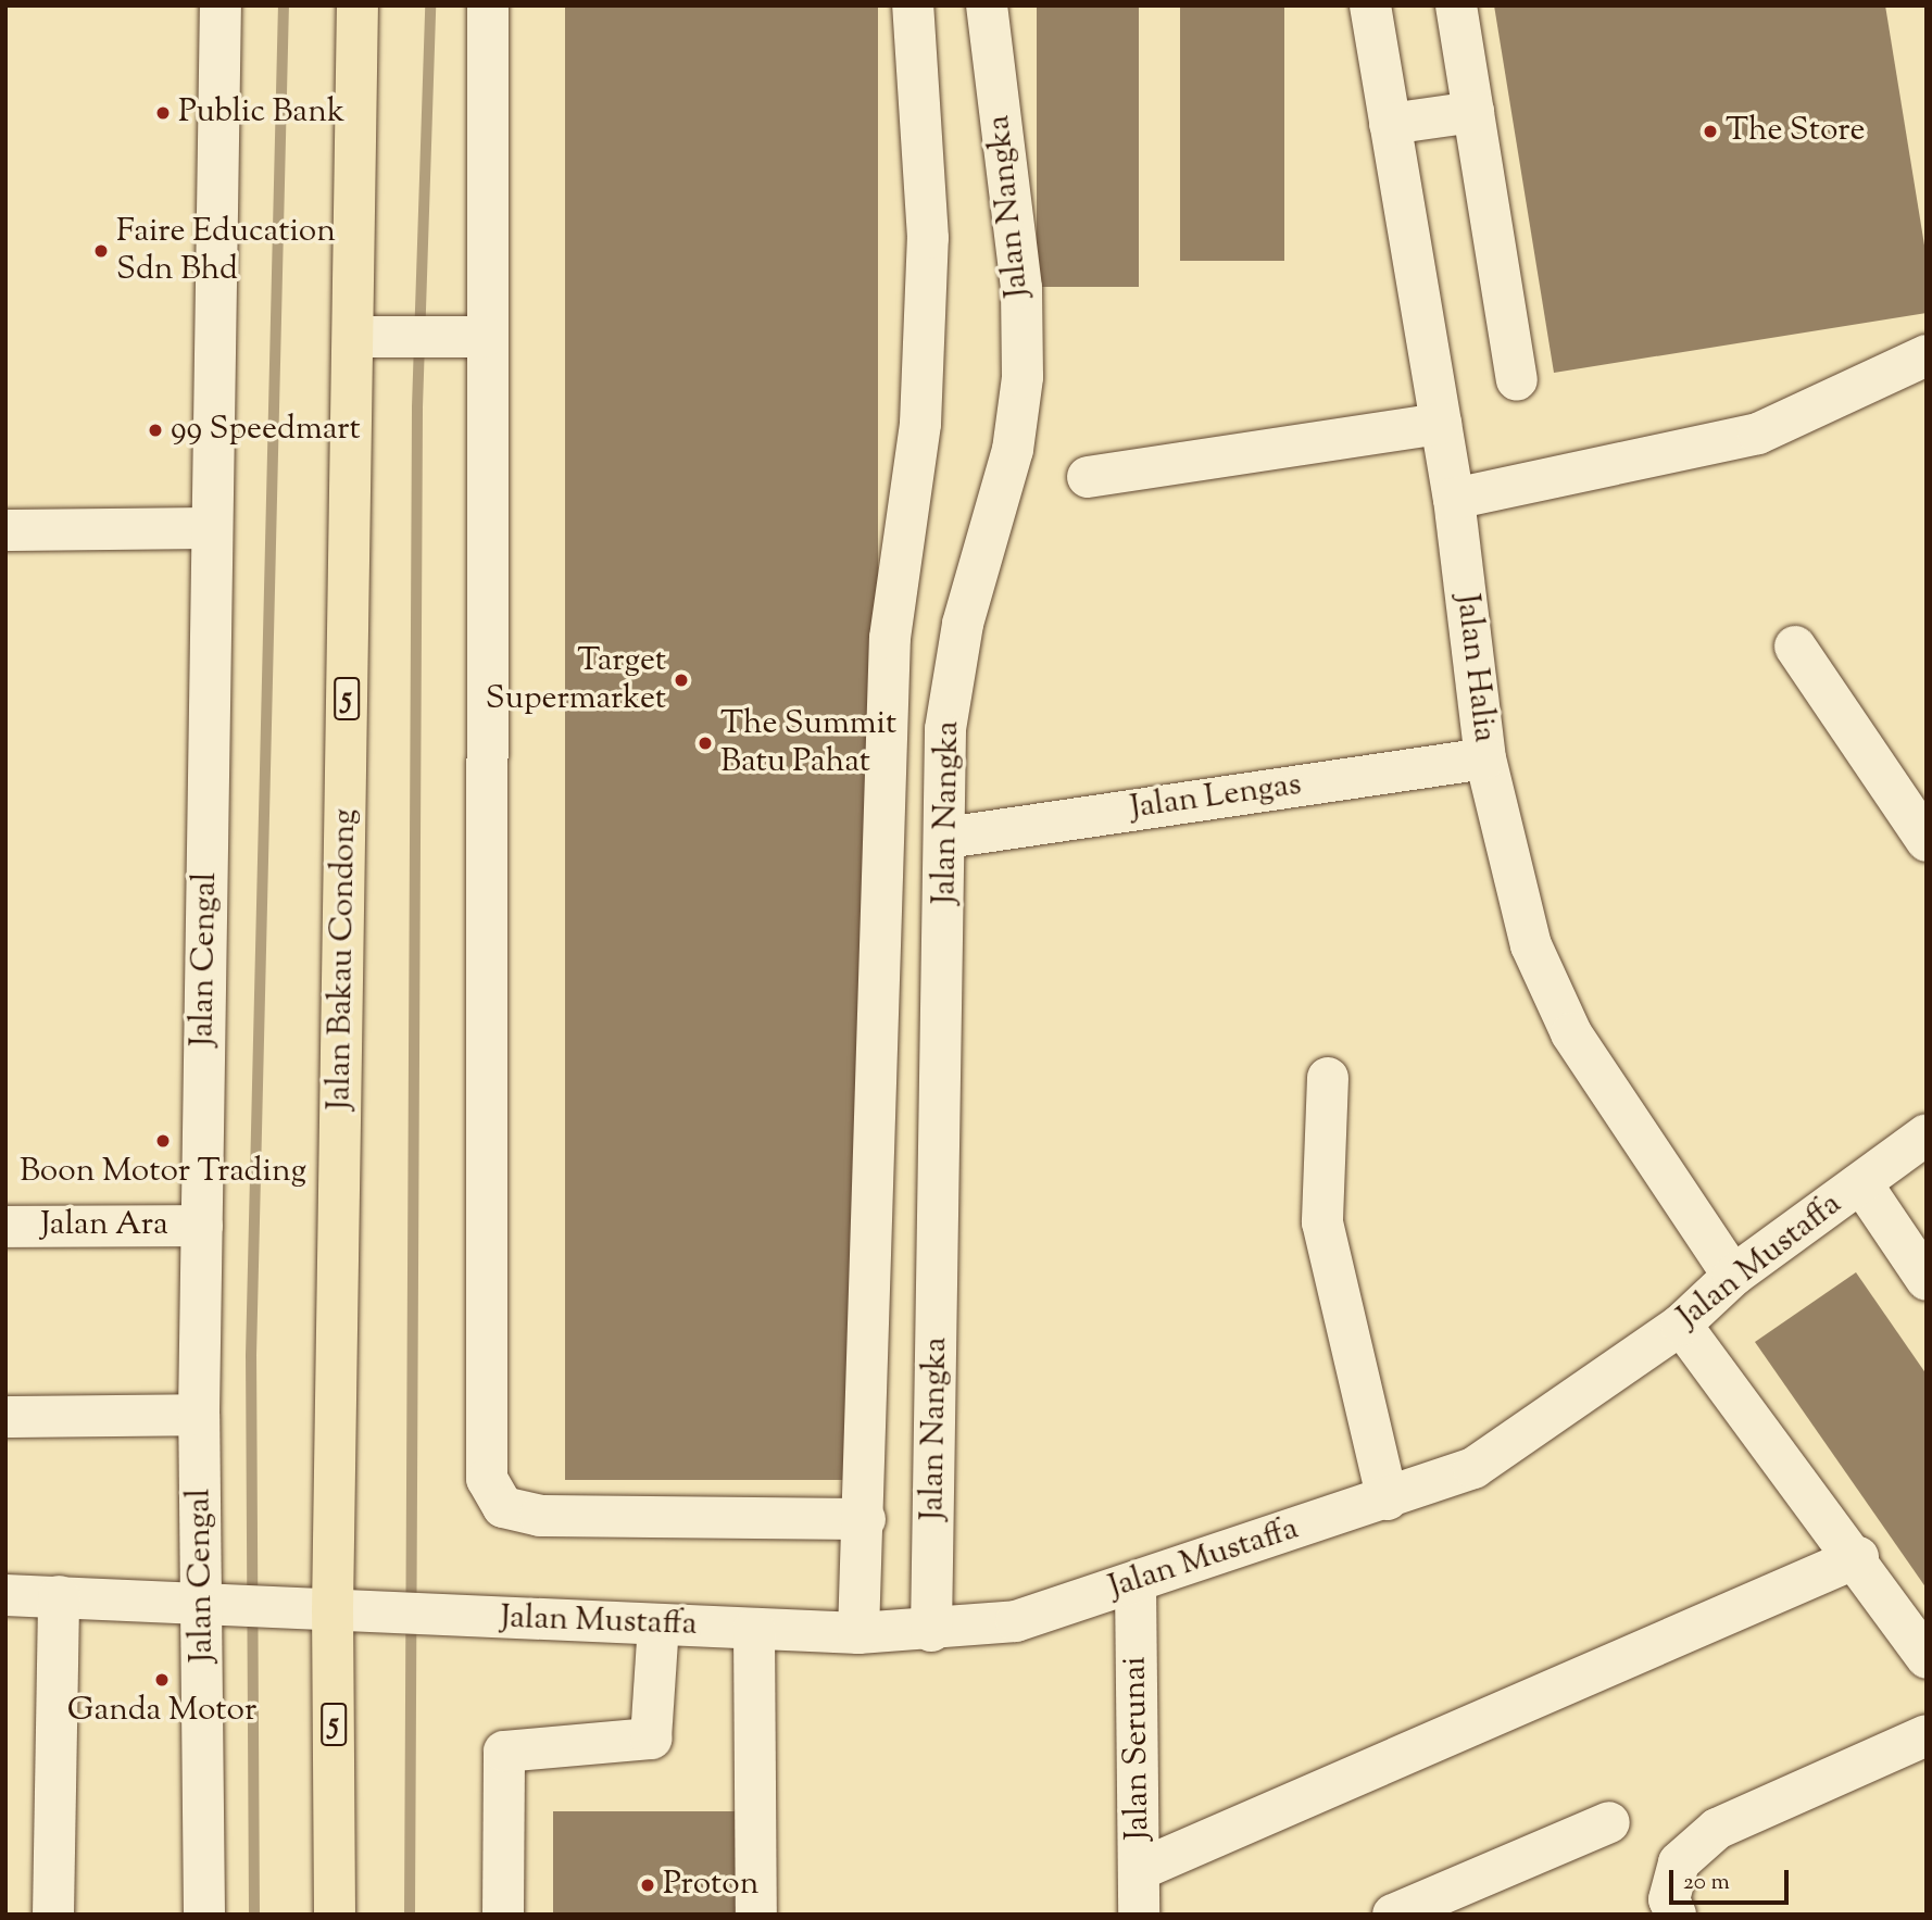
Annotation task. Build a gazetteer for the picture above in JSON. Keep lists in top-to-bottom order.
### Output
{
  "streets": {
    "main road": ["5", "Jalan Bakau Condong"],
    "street": [
      "Jalan Nangka",
      "Jalan Halia",
      "Jalan Lengas",
      "Jalan Cengal",
      "Jalan Ara",
      "Jalan Mustaffa",
      "Jalan Serunai"
    ]
  },
  "crossings": [
    ["Jalan Nangka", "Jalan Lengas"],
    ["Jalan Nangka", "Jalan Mustaffa"],
    ["Jalan Halia", "Jalan Lengas"],
    ["Jalan Halia", "Jalan Mustaffa"],
    ["Jalan Cengal", "Jalan Ara"],
    ["Jalan Cengal", "Jalan Mustaffa"],
    ["Jalan Bakau Condong", "Jalan Mustaffa"],
    ["Jalan Mustaffa", "Jalan Serunai"]
  ],
  "places": [
    "Public Bank",
    "The Store",
    "Faire Education Sdn Bhd",
    "99 Speedmart",
    "Target Supermarket",
    "The Summit Batu Pahat",
    "Boon Motor Trading",
    "Ganda Motor",
    "Proton"
  ],
  "scale_bar": "20 m"
}
